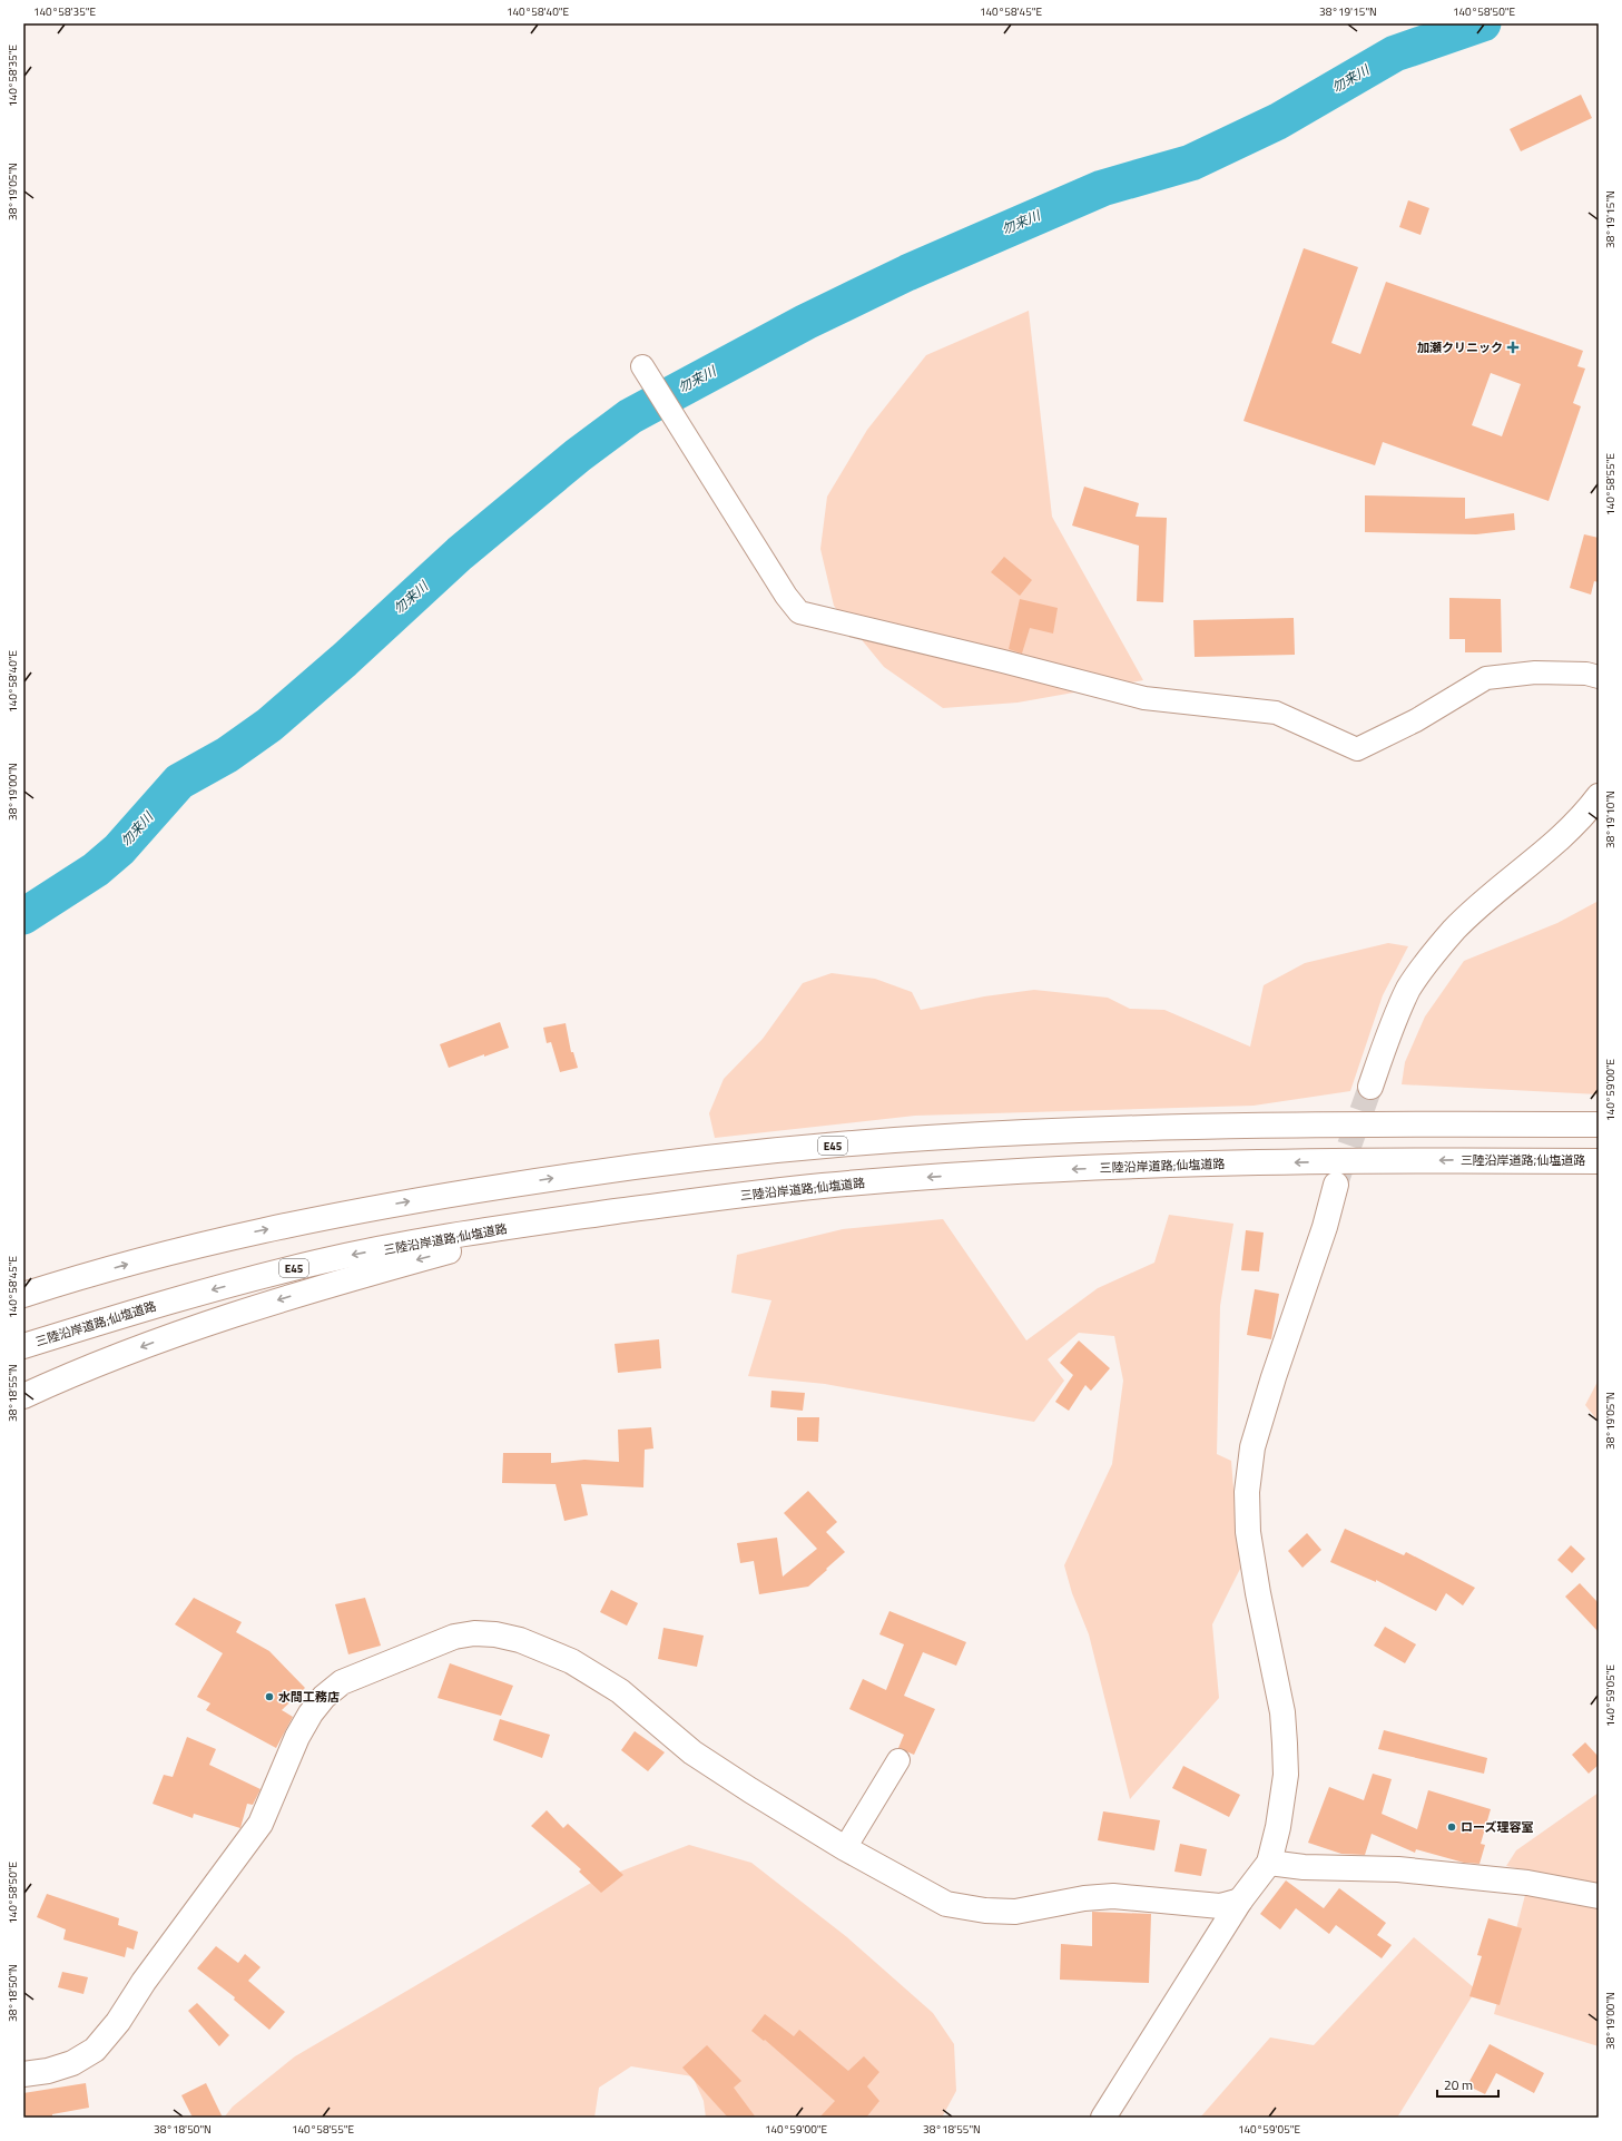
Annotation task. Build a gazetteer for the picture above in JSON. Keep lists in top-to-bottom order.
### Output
{
  "streets": {
    "main road": ["E45", "三陸沿岸道路;仙塩道路"]
  },
  "water": ["勿来川"],
  "places": {
    "health": ["加瀬クリニック"],
    "other": ["水間工務店", "ローズ理容室"]
  },
  "scale_bar": "20 m",
  "coordinates": [
    "140°58'35\"E",
    "140°58'40\"E",
    "140°58'45\"E",
    "38°19'15\"N",
    "140°58'50\"E",
    "38°19'05\"N",
    "140°58'55\"E",
    "38°19'00\"N",
    "38°19'10\"N",
    "140°59'00\"E",
    "38°18'55\"N",
    "140°59'05\"E",
    "38°18'50\"N"
  ]
}
